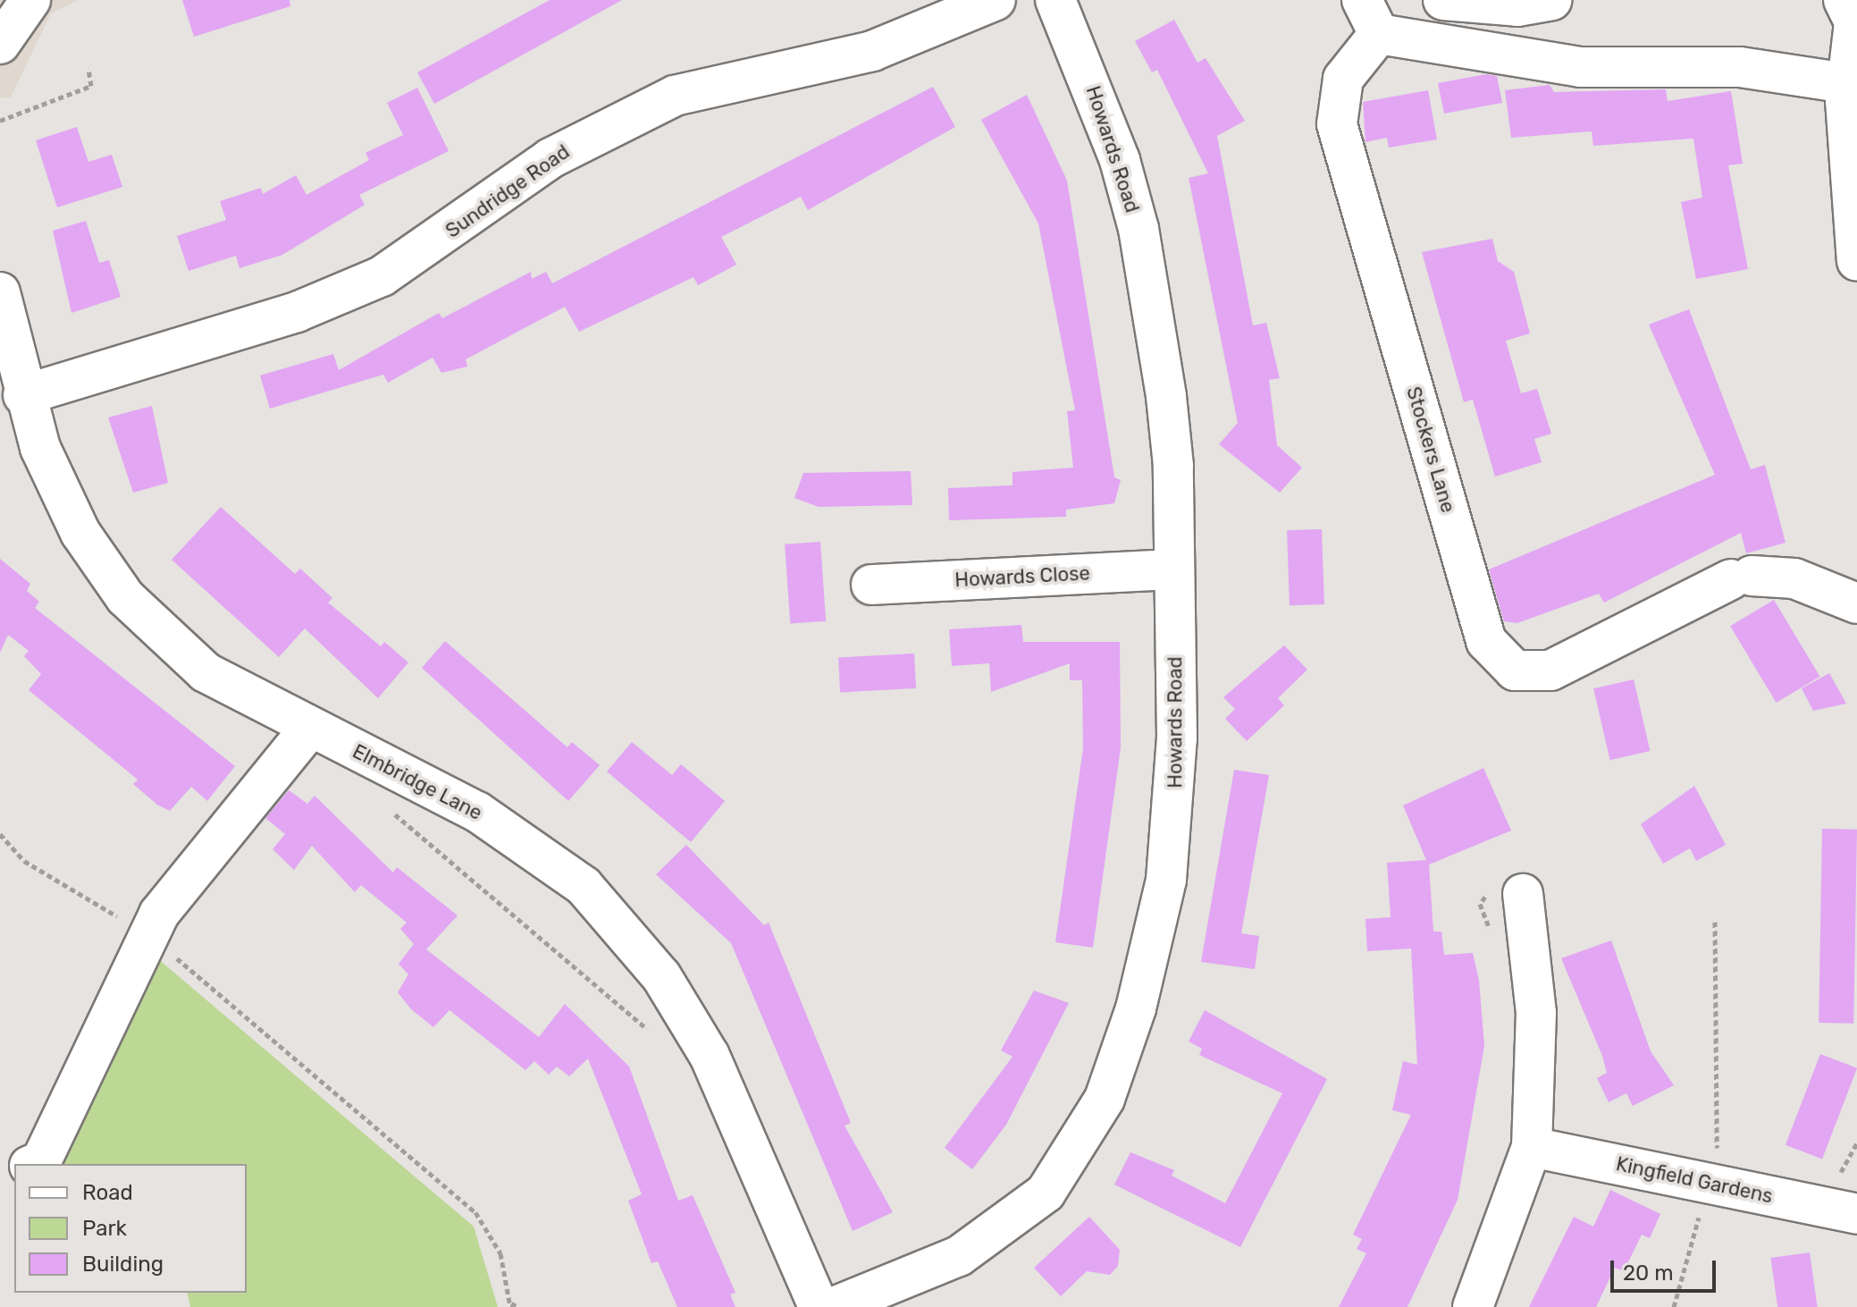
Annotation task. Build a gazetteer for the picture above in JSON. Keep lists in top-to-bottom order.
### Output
{
  "streets": {
    "street": [
      "Howards Road",
      "Sundridge Road",
      "Stockers Lane",
      "Howards Close",
      "Elmbridge Lane",
      "Kingfield Gardens"
    ]
  },
  "crossings": [
    ["Howards Road", "Howards Close"],
    ["Sundridge Road", "Elmbridge Lane"]
  ],
  "legend": ["Road", "Park", "Building"],
  "scale_bar": "20 m"
}
